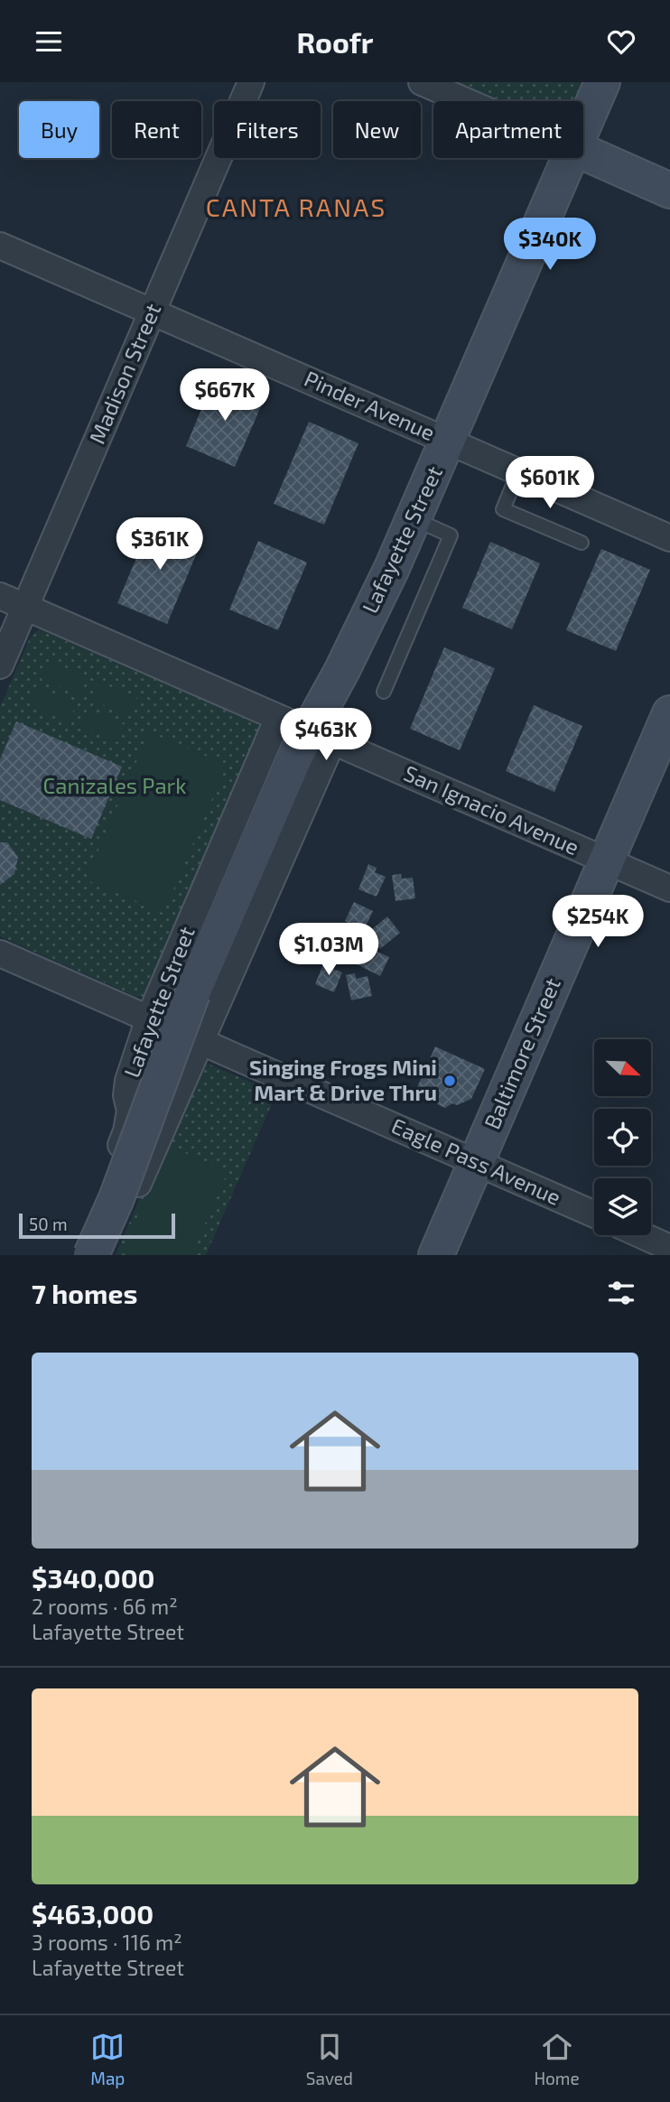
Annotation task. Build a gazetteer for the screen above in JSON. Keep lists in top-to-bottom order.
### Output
{
  "streets": {
    "main road": ["Lafayette Street", "Baltimore Street"],
    "street": [
      "Madison Street",
      "Pinder Avenue",
      "San Ignacio Avenue",
      "Eagle Pass Avenue"
    ]
  },
  "crossings": [
    ["Madison Street", "Pinder Avenue"],
    ["Madison Street", "San Ignacio Avenue"],
    ["Pinder Avenue", "Lafayette Street"],
    ["Lafayette Street", "San Ignacio Avenue"],
    ["Lafayette Street", "Eagle Pass Avenue"],
    ["San Ignacio Avenue", "Baltimore Street"],
    ["Baltimore Street", "Eagle Pass Avenue"]
  ],
  "districts": ["CANTA RANAS"],
  "parks": ["Canizales Park"],
  "places": ["Singing Frogs Mini Mart & Drive Thru"],
  "scale_bar": "50 m",
  "north": "bottom right",
  "page": {
    "header": "Roofr",
    "chip": [
      "Buy",
      "Rent",
      "Filters",
      "New",
      "Apartment"
    ],
    "price": [
      "$340K",
      "$667K",
      "$601K",
      "$361K",
      "$463K",
      "$254K",
      "$1.03M"
    ],
    "scale": "50 m",
    "heading": "7 homes",
    "list": [
      {
        "name": "$340,000",
        "note": "2 rooms · 66 m² · Lafayette Street"
      },
      {
        "name": "$463,000",
        "note": "3 rooms · 116 m² · Lafayette Street"
      }
    ],
    "tabs": ["Map", "Saved", "Home"]
  }
}
